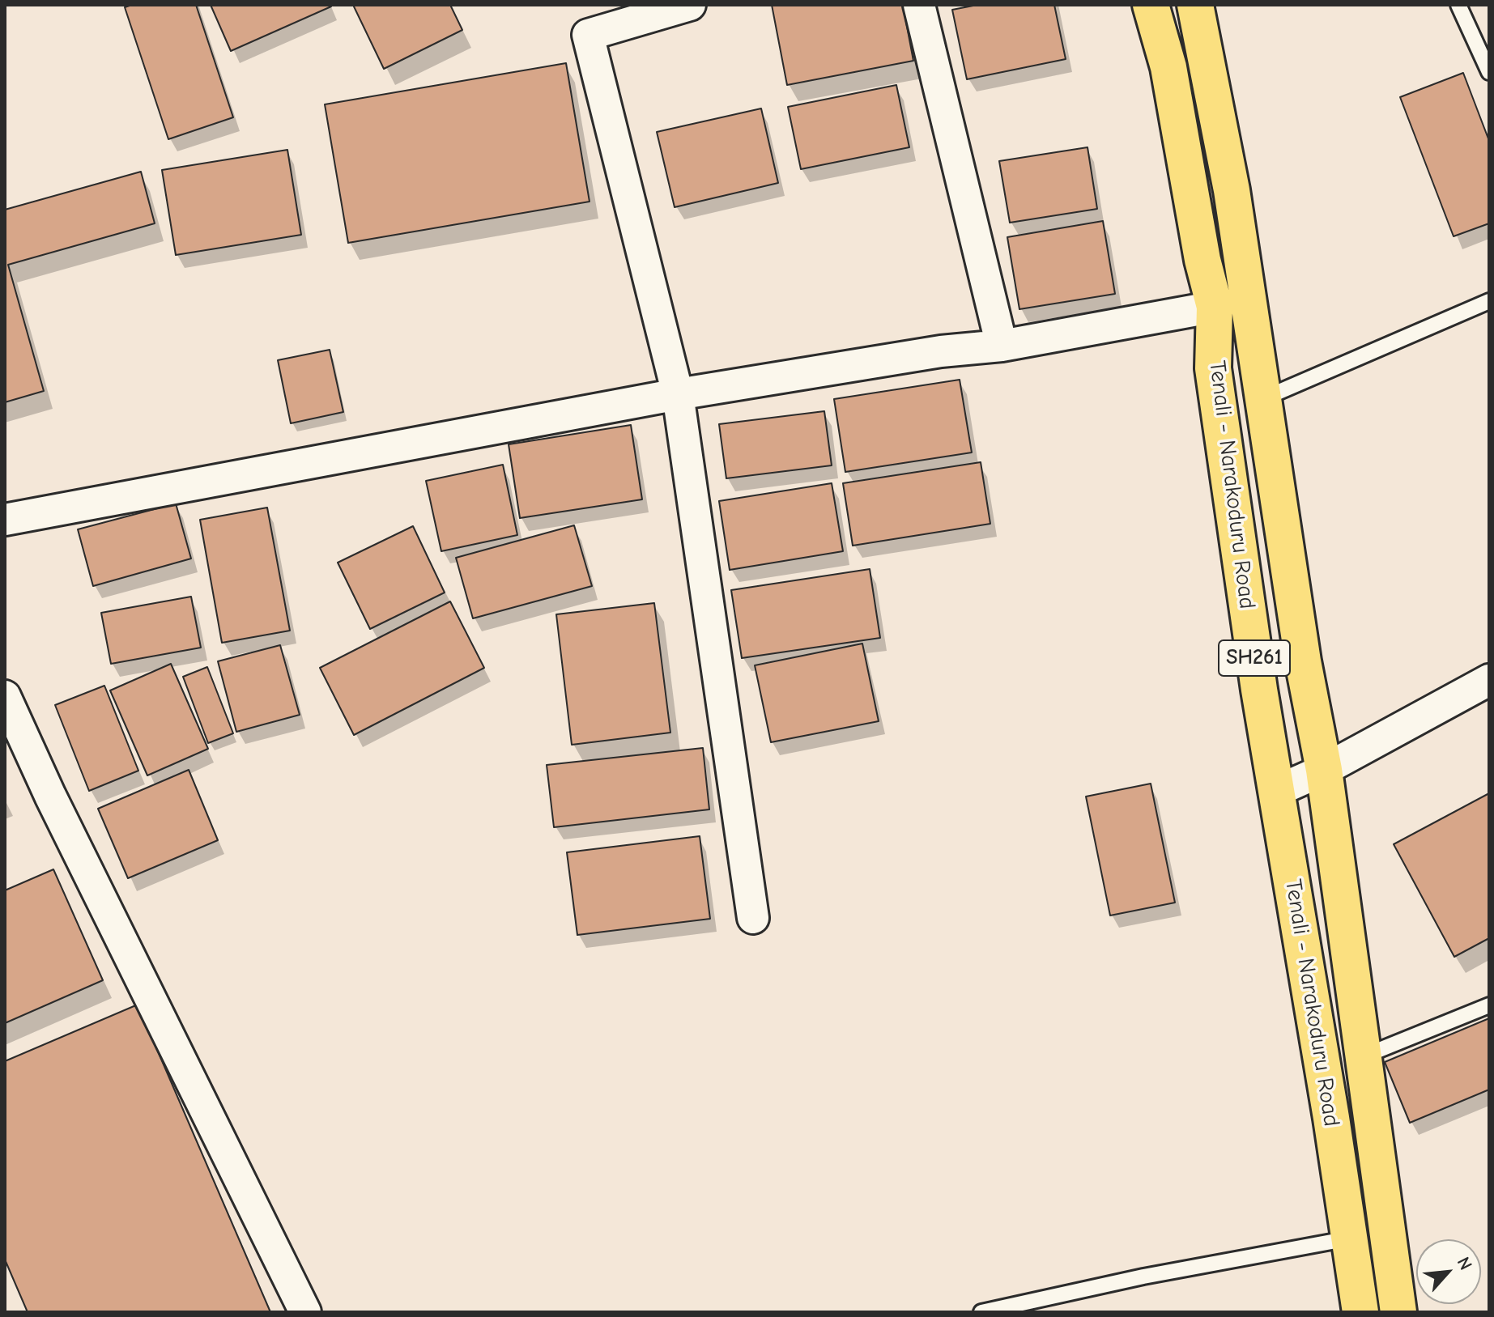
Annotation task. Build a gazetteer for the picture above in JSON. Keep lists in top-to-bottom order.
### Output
{
  "streets": {
    "main road": ["Tenali - Narakoduru Road", "SH261"]
  },
  "north": "top right"
}
